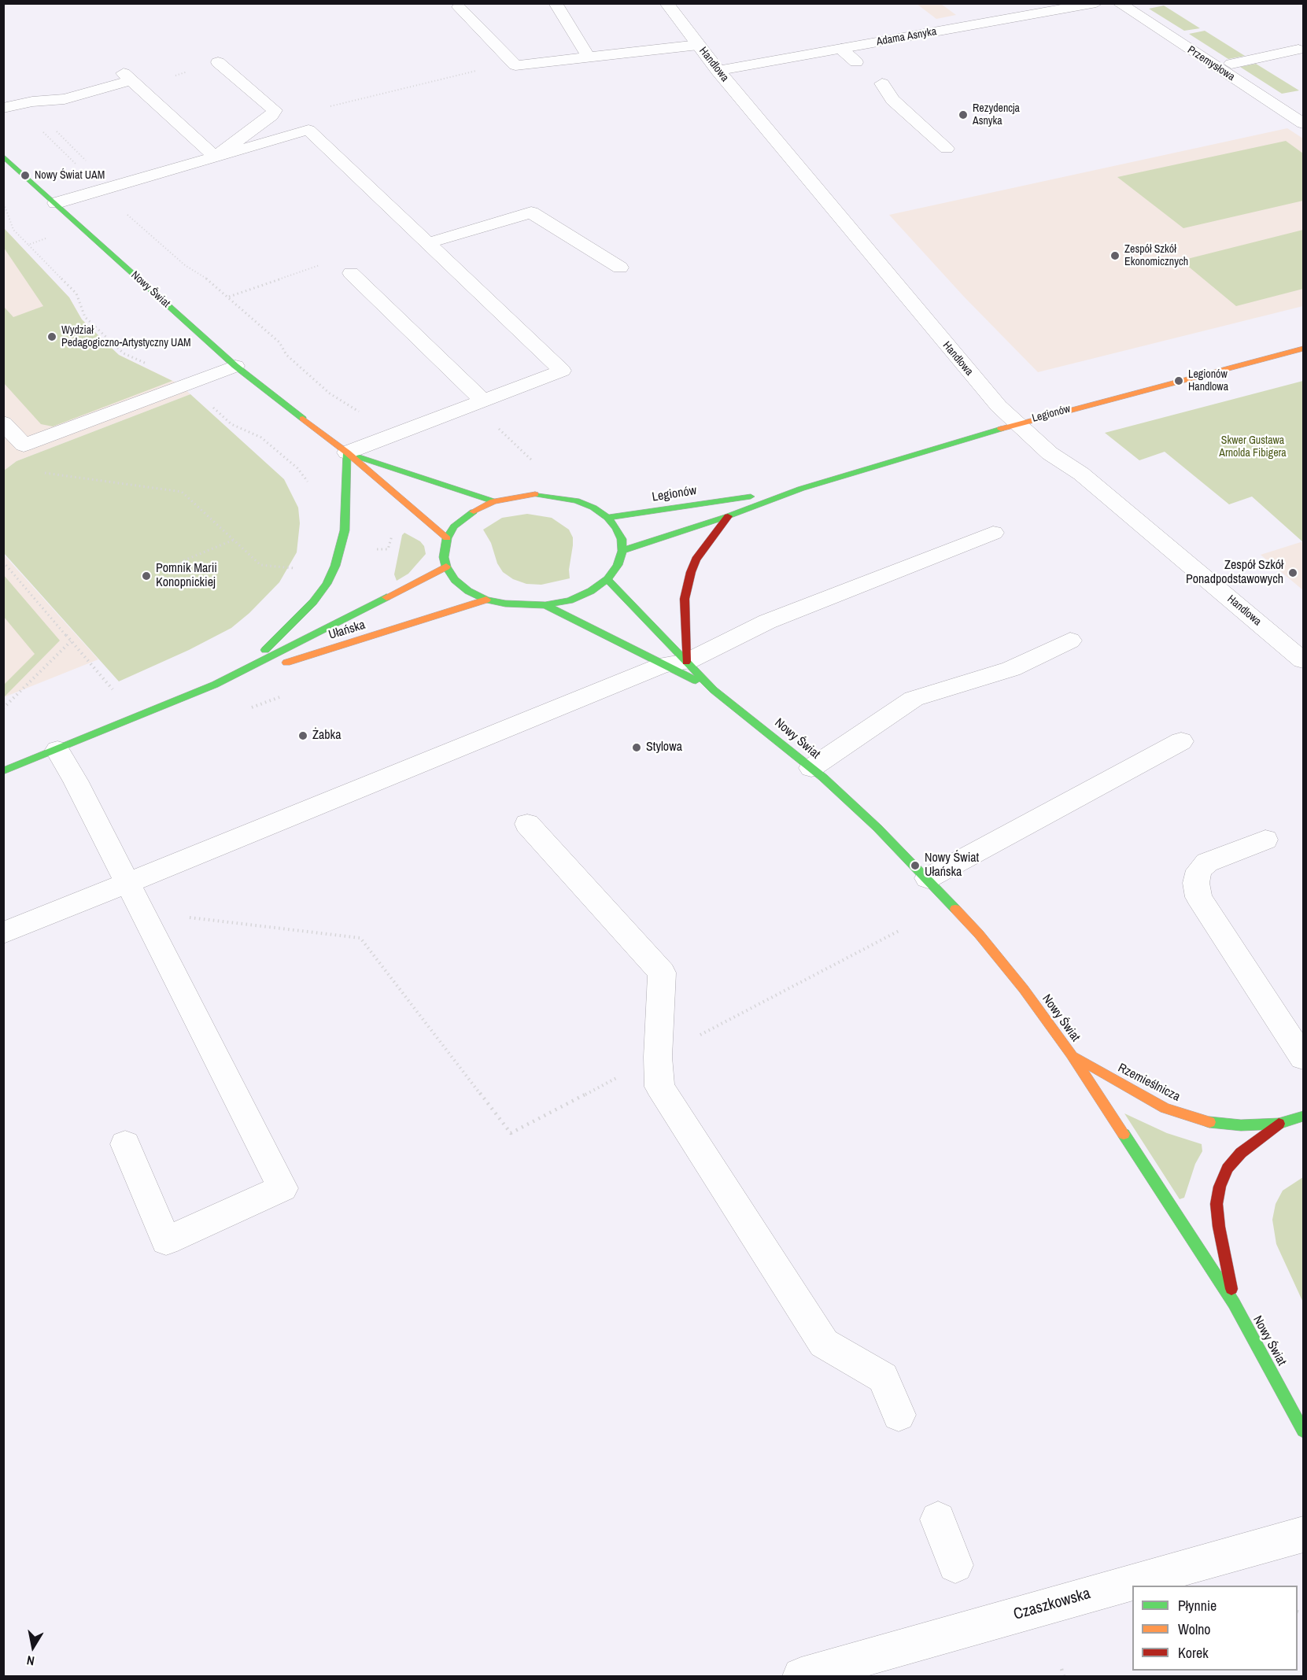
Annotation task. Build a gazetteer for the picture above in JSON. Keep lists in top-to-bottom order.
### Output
{
  "streets": {
    "street": [
      "Adama Asnyka",
      "Przemysłowa",
      "Handlowa",
      "Nowy Świat",
      "Legionów",
      "Ułańska",
      "Rzemieślnicza",
      "Czaszkowska"
    ]
  },
  "crossings": [
    ["Adama Asnyka", "Handlowa"],
    ["Handlowa", "Legionów"],
    ["Nowy Świat", "Legionów"],
    ["Nowy Świat", "Ułańska"],
    ["Nowy Świat", "Rzemieślnicza"],
    ["Legionów", "Ułańska"]
  ],
  "parks": ["Skwer Gustawa Arnolda Fibigera"],
  "places": [
    "Rezydencja Asnyka",
    "Nowy Świat UAM",
    "Zespół Szkół Ekonomicznych",
    "Wydział Pedagogiczno-Artystyczny UAM",
    "Legionów Handlowa",
    "Zespół Szkół Ponadpodstawowych",
    "Pomnik Marii Konopnickiej",
    "Żabka",
    "Stylowa",
    "Nowy Świat Ułańska"
  ],
  "legend": ["Płynnie", "Wolno", "Korek"],
  "north": "bottom"
}
